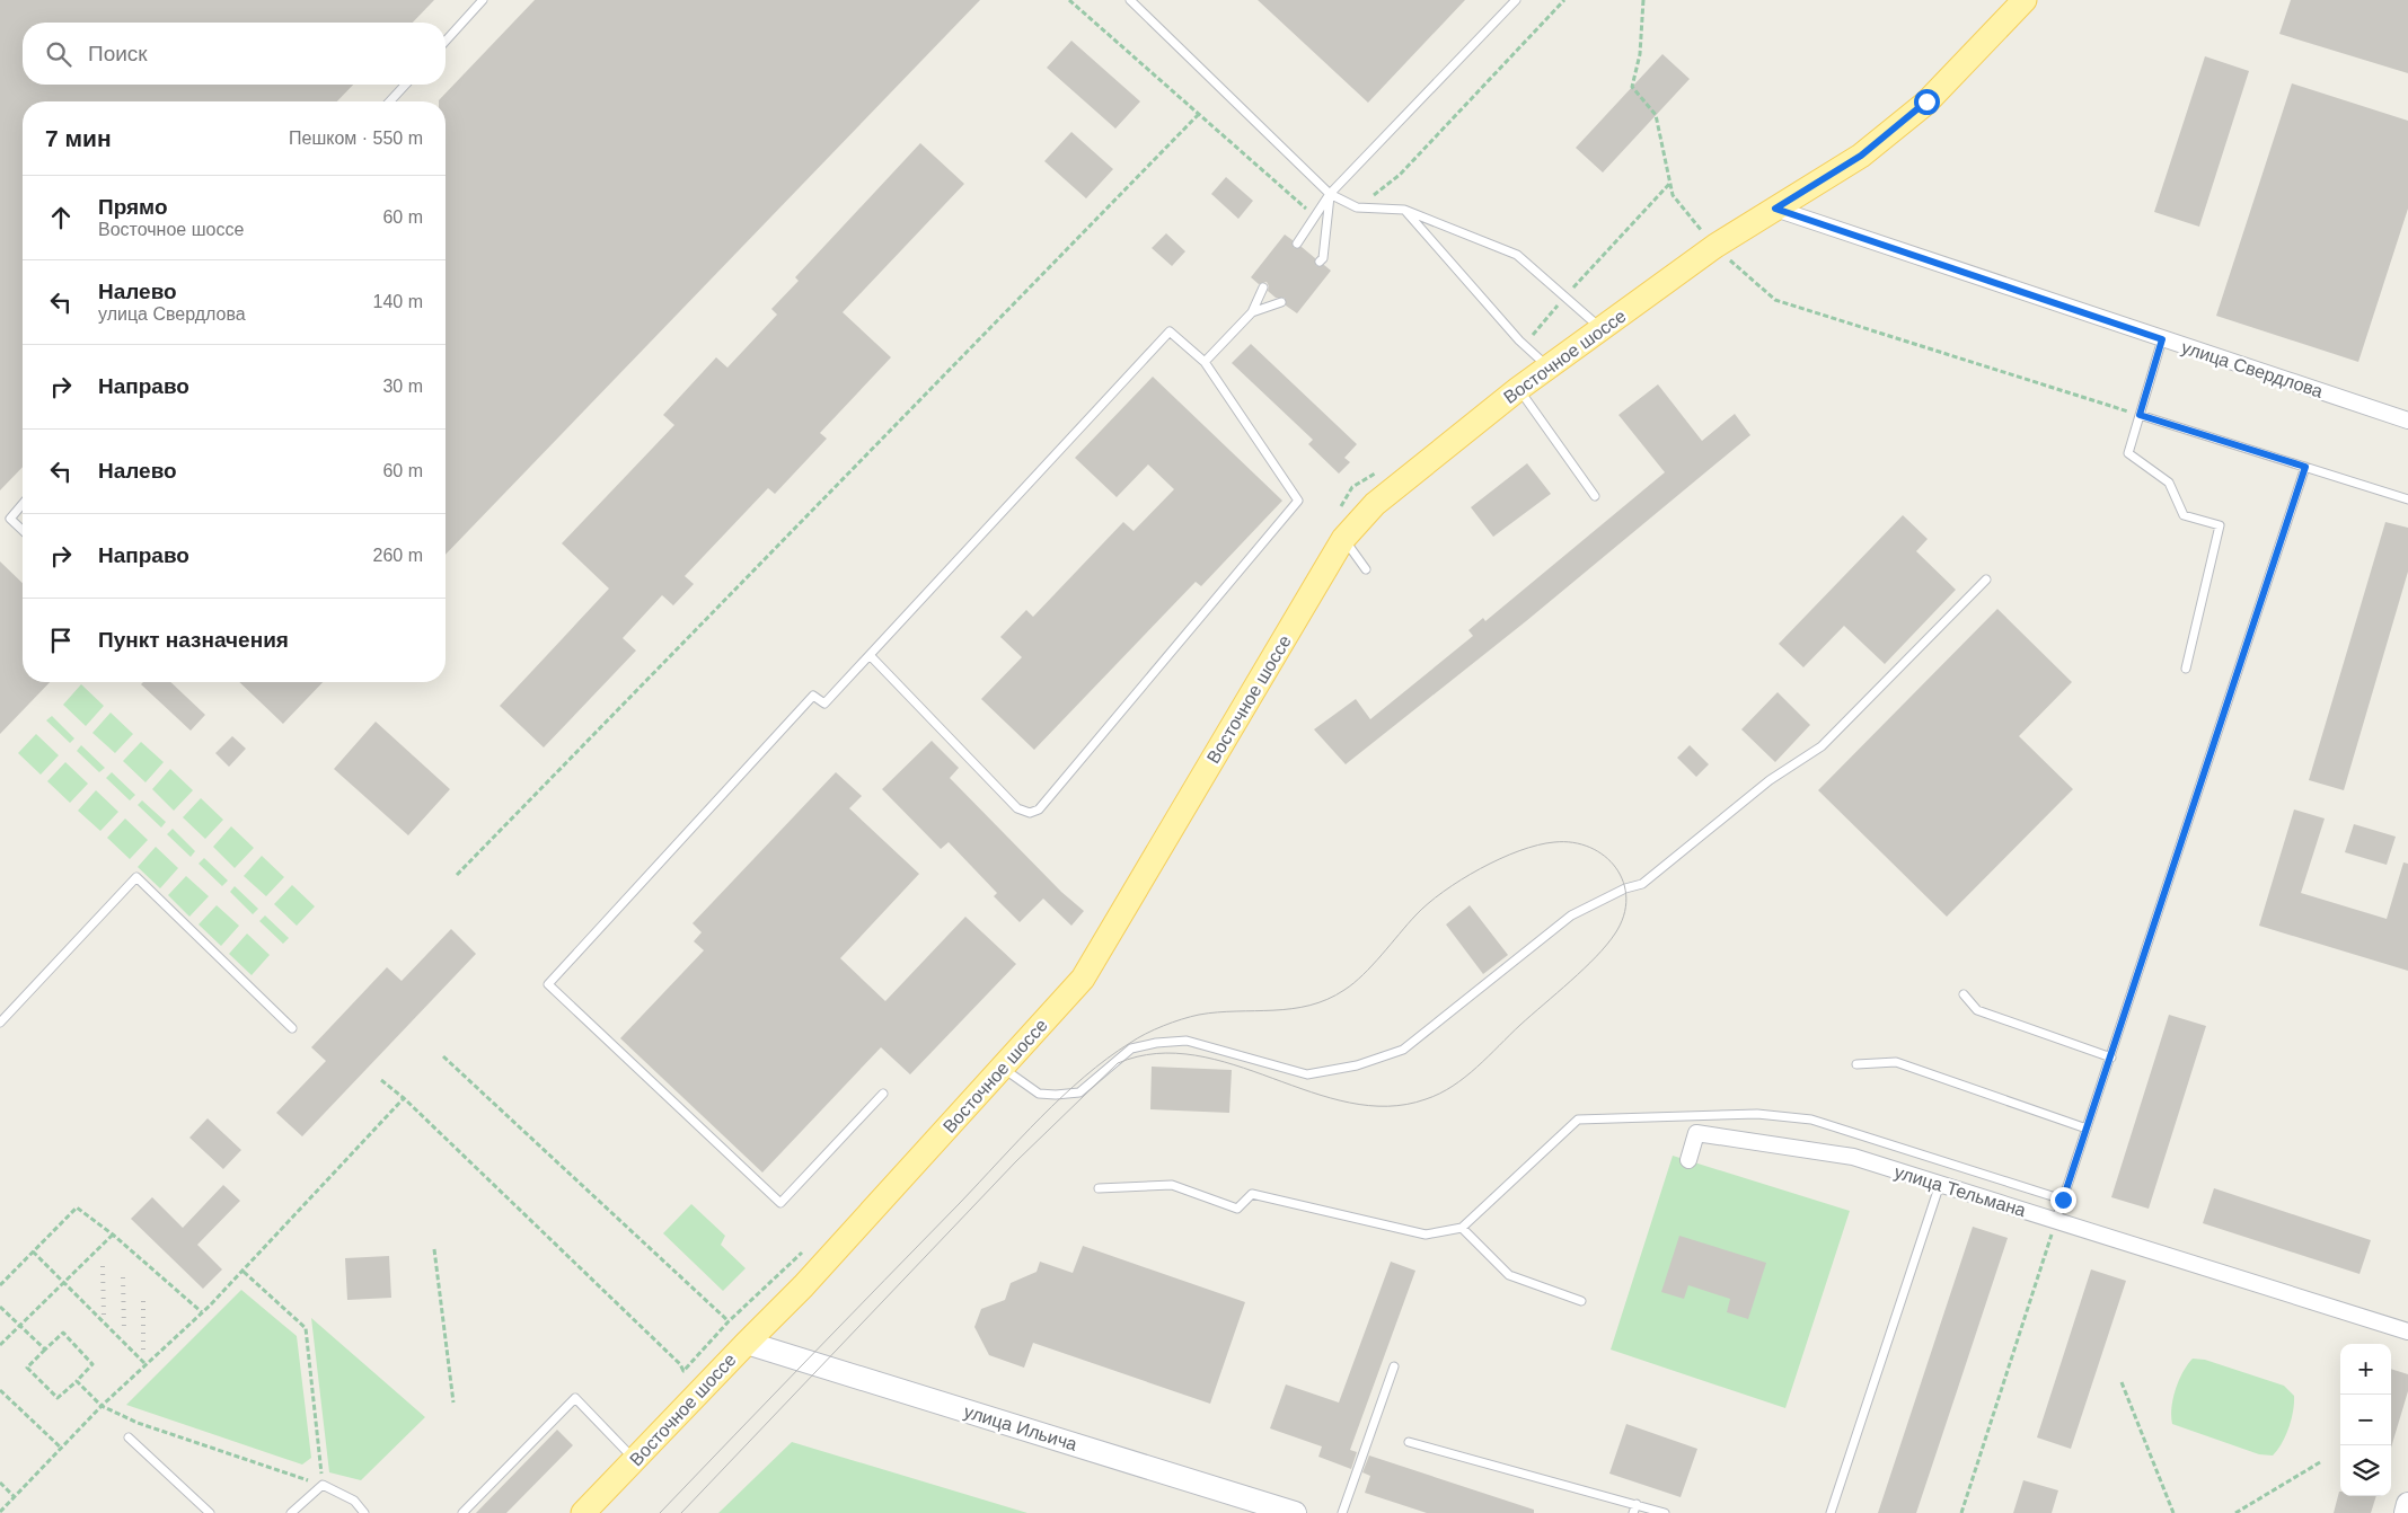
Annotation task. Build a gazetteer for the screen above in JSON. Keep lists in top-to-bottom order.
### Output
{
  "streets": {
    "main road": ["Восточное шоссе"],
    "street": ["улица Свердлова", "улица Тельмана", "улица Ильича"]
  },
  "crossings": [
    ["Восточное шоссе", "улица Свердлова"],
    ["Восточное шоссе", "улица Ильича"]
  ],
  "page": {
    "search": "Поиск",
    "heading": ["7 мин", "Пешком · 550 m"],
    "list": [
      ["Прямо", "Восточное шоссе", "60 m"],
      ["Налево", "улица Свердлова", "140 m"],
      ["Направо", "30 m"],
      ["Налево", "60 m"],
      ["Направо", "260 m"],
      "Пункт назначения"
    ],
    "map_buttons": ["+", "−"]
  }
}
